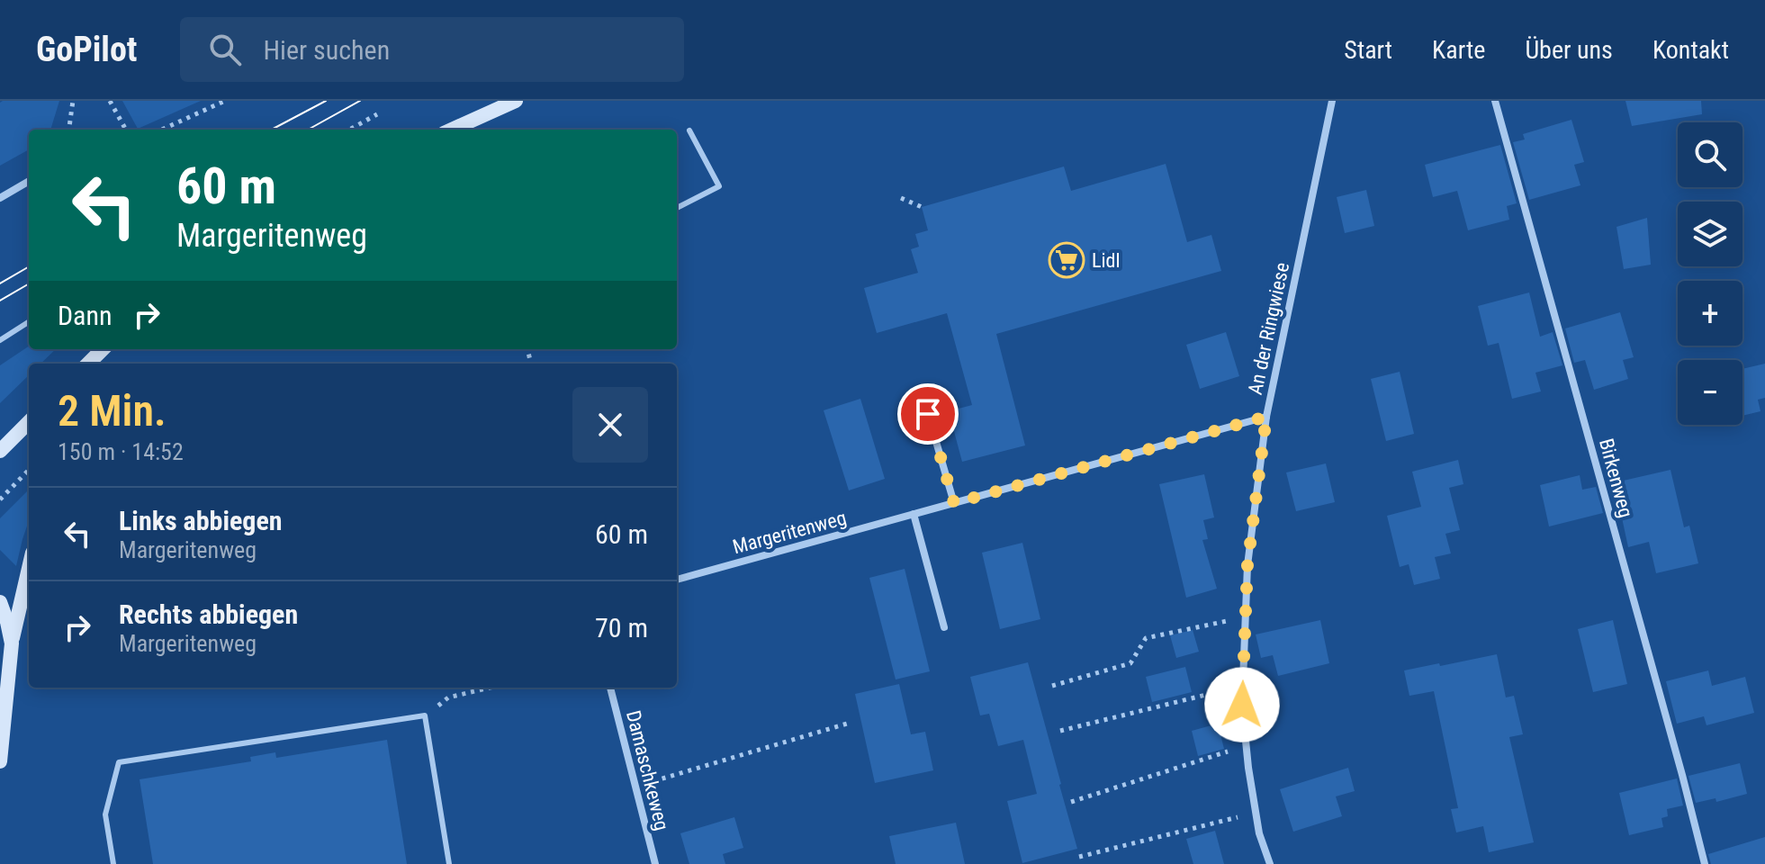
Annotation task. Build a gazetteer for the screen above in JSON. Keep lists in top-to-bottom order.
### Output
{
  "streets": {
    "street": [
      "An der Ringwiese",
      "Birkenweg",
      "Margeritenweg",
      "Damaschkeweg"
    ]
  },
  "crossings": [
    ["An der Ringwiese", "Margeritenweg"]
  ],
  "places": {
    "supermarket": ["Lidl"]
  },
  "page": {
    "header": "GoPilot",
    "search": "Hier suchen",
    "nav": [
      "Start",
      "Karte",
      "Über uns",
      "Kontakt"
    ],
    "map_buttons": ["+", "−"],
    "turn": ["60 m", "Margeritenweg"],
    "then": "Dann",
    "heading": ["2 Min.", "150 m · 14:52"],
    "list": [
      {
        "name": "Links abbiegen",
        "note": "Margeritenweg",
        "value": "60 m"
      },
      {
        "name": "Rechts abbiegen",
        "note": "Margeritenweg",
        "value": "70 m"
      }
    ]
  }
}
